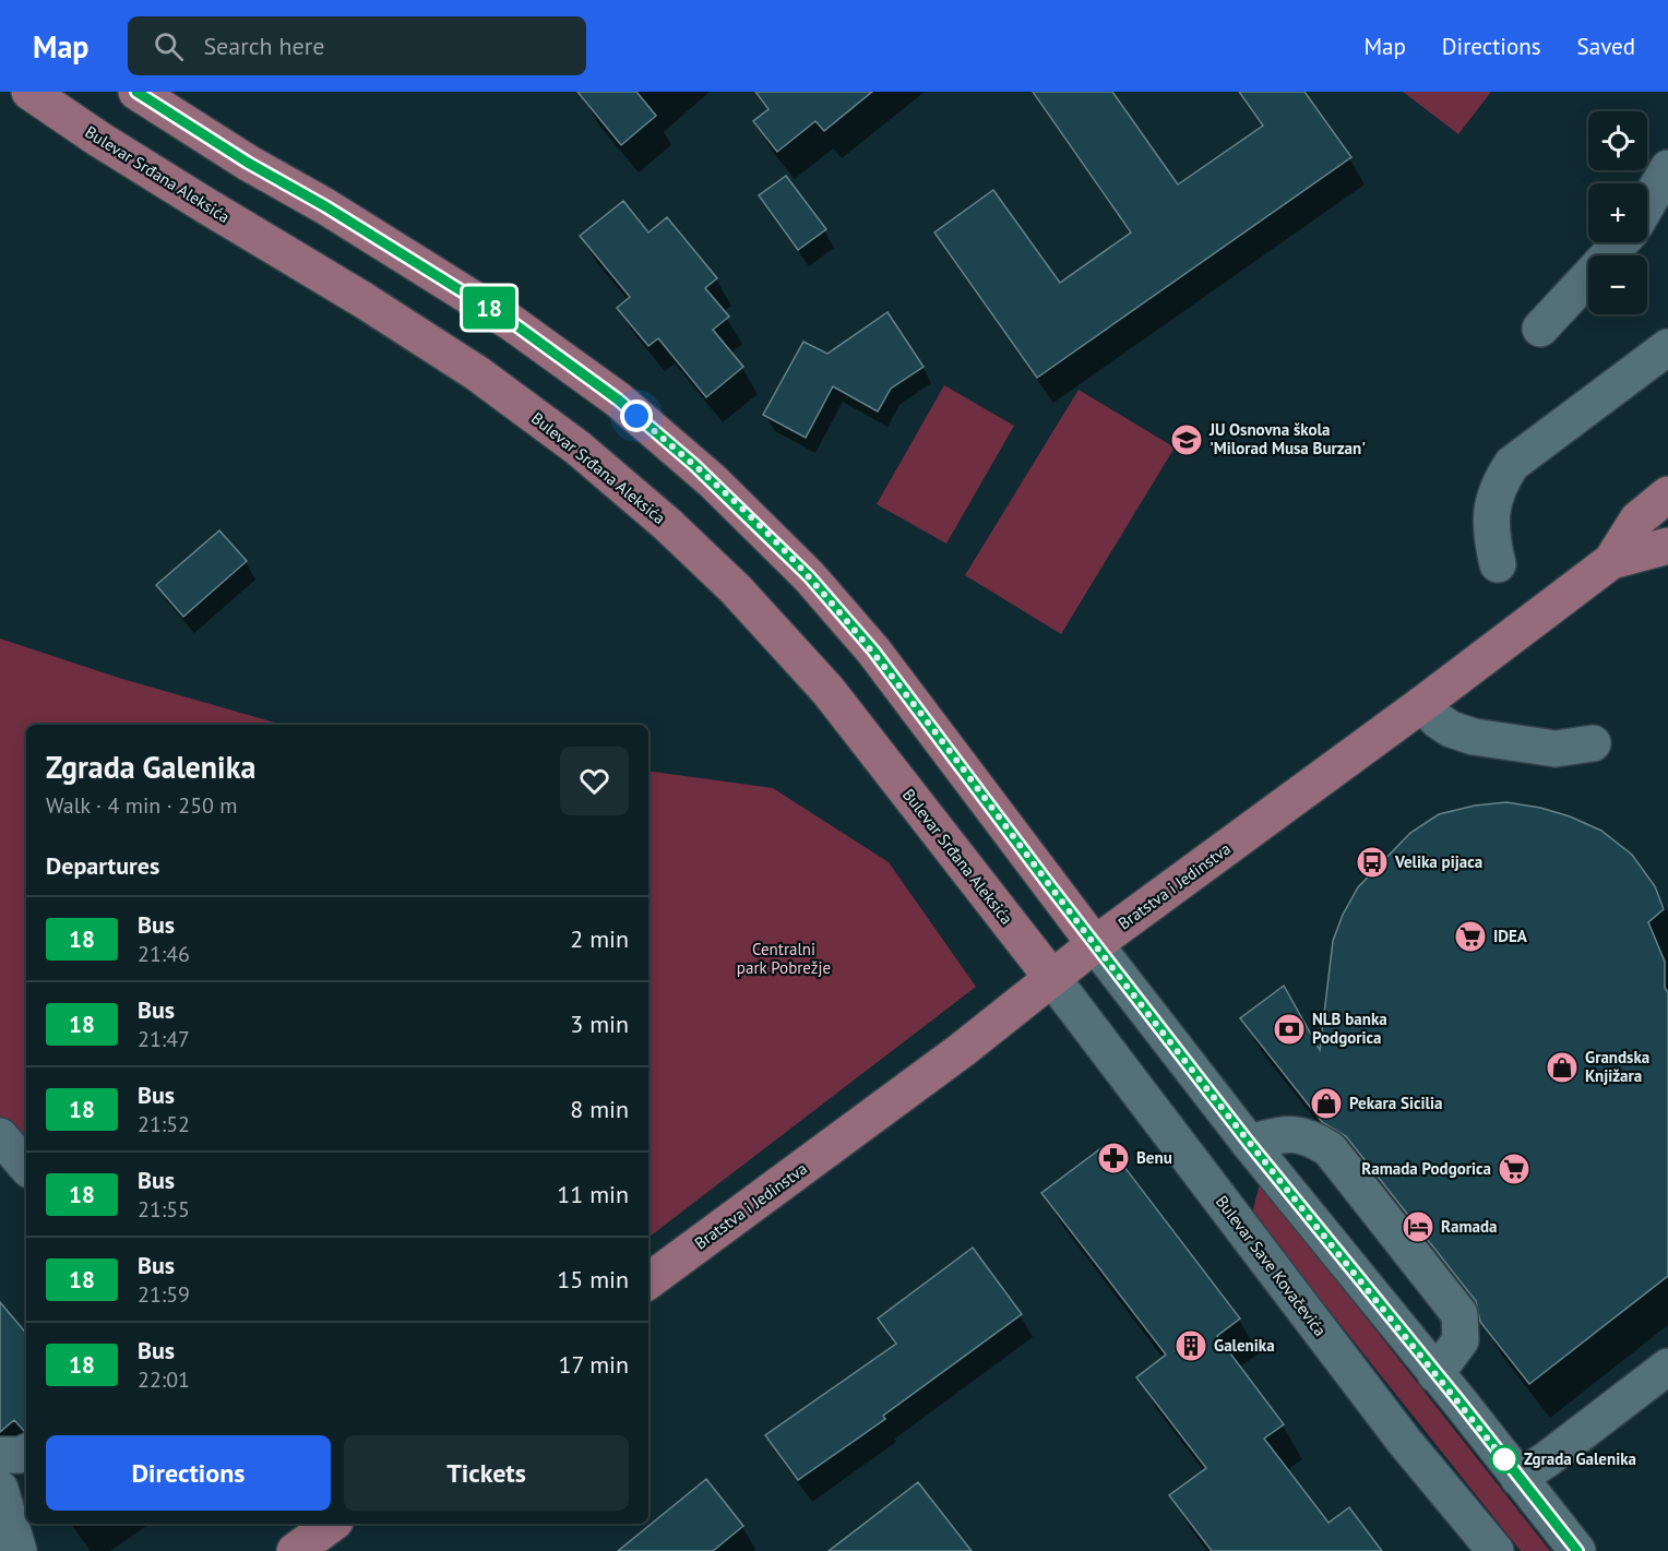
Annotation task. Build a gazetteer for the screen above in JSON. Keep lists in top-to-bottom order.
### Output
{
  "streets": {
    "main road": ["Bulevar Srđana Aleksića", "Bratstva i Jedinstva"],
    "street": ["Bulevar Save Kovačevića"]
  },
  "crossings": [
    ["Bulevar Srđana Aleksića", "Bratstva i Jedinstva"],
    ["Bulevar Srđana Aleksića", "Bulevar Save Kovačevića"],
    ["Bratstva i Jedinstva", "Bulevar Save Kovačevića"]
  ],
  "parks": ["Centralni park Pobrežje"],
  "places": {
    "school or university": ["JU Osnovna škola 'Milorad Musa Burzan'"],
    "bus stop": ["Velika pijaca"],
    "supermarket": ["IDEA", "Ramada Podgorica"],
    "bank": ["NLB banka Podgorica"],
    "shop": ["Grandska Knjižara", "Pekara Sicilia"],
    "pharmacy": ["Benu"],
    "hotel": ["Ramada"],
    "building": ["Galenika"],
    "other": ["Zgrada Galenika"]
  },
  "lines": ["bus line 18"],
  "page": {
    "header": "Map",
    "search": "Search here",
    "nav": ["Map", "Directions", "Saved"],
    "on_map": "18",
    "map_buttons": ["+", "−"],
    "heading": [
      ["Zgrada Galenika", "Walk · 4 min · 250 m"],
      "Departures"
    ],
    "list": [
      {
        "mark": "18",
        "name": "Bus",
        "note": "21:46",
        "value": "2 min"
      },
      {
        "mark": "18",
        "name": "Bus",
        "note": "21:47",
        "value": "3 min"
      },
      {
        "mark": "18",
        "name": "Bus",
        "note": "21:52",
        "value": "8 min"
      },
      {
        "mark": "18",
        "name": "Bus",
        "note": "21:55",
        "value": "11 min"
      },
      {
        "mark": "18",
        "name": "Bus",
        "note": "21:59",
        "value": "15 min"
      },
      {
        "mark": "18",
        "name": "Bus",
        "note": "22:01",
        "value": "17 min"
      }
    ],
    "buttons": ["Directions", "Tickets"]
  }
}
